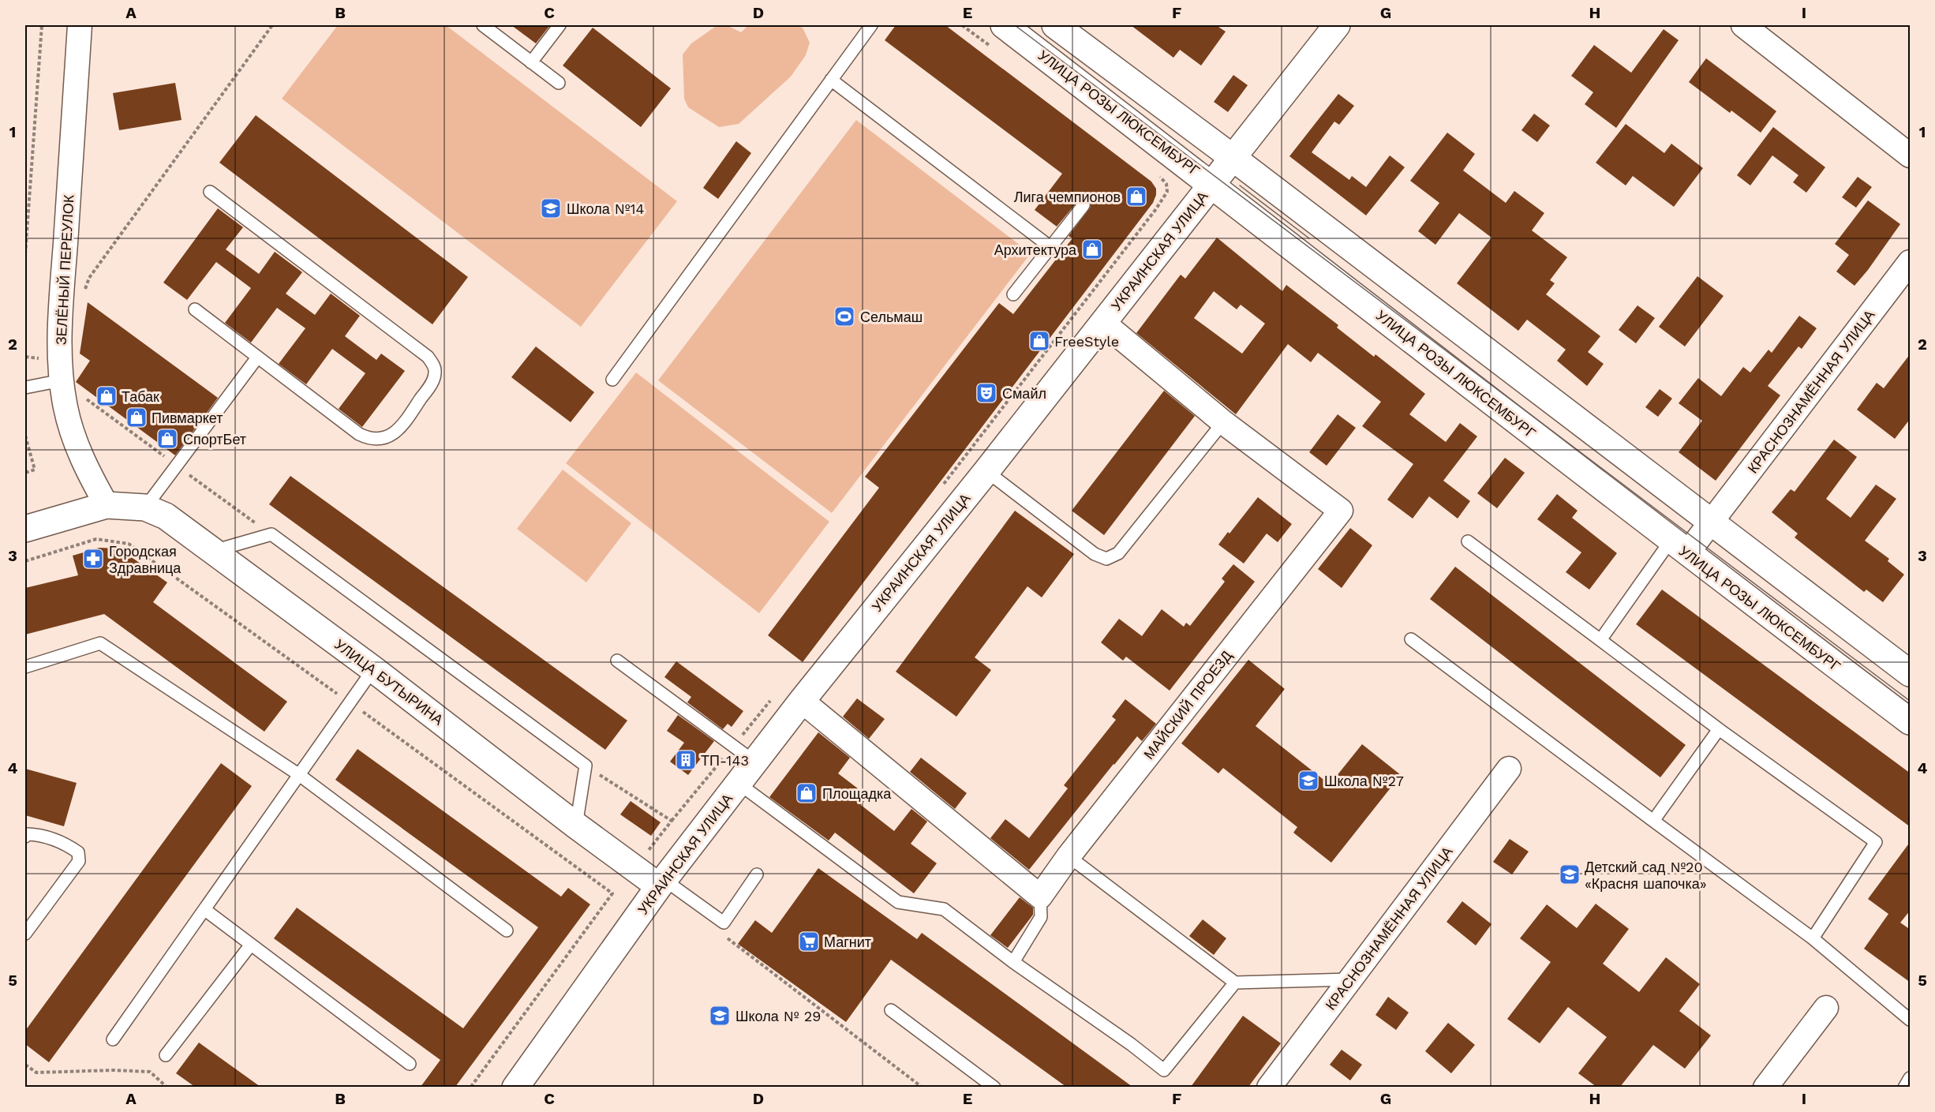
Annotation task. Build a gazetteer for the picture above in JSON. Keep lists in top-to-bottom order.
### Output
{
  "streets": {
    "street": [
      "УЛИЦА РОЗЫ ЛЮКСЕМБУРГ",
      "УКРАИНСКАЯ УЛИЦА",
      "ЗЕЛЁНЫЙ ПЕРЕУЛОК",
      "КРАСНОЗНАМЁННАЯ УЛИЦА",
      "УЛИЦА БУТЫРИНА",
      "МАЙСКИЙ ПРОЕЗД"
    ]
  },
  "crossings": [
    ["УЛИЦА РОЗЫ ЛЮКСЕМБУРГ", "УКРАИНСКАЯ УЛИЦА"],
    ["УЛИЦА РОЗЫ ЛЮКСЕМБУРГ", "КРАСНОЗНАМЁННАЯ УЛИЦА"],
    ["УКРАИНСКАЯ УЛИЦА", "УЛИЦА БУТЫРИНА"],
    ["УКРАИНСКАЯ УЛИЦА", "МАЙСКИЙ ПРОЕЗД"],
    ["ЗЕЛЁНЫЙ ПЕРЕУЛОК", "УЛИЦА БУТЫРИНА"]
  ],
  "places": {
    "shop": [
      "Лига чемпионов",
      "Архитектура",
      "FreeStyle",
      "Табак",
      "Пивмаркет",
      "СпортБет",
      "Площадка"
    ],
    "school or university": [
      "Школа №14",
      "Школа №27",
      "Детский сад №20 «Красня шапочка»",
      "Школа № 29"
    ],
    "sports": ["Сельмаш"],
    "theatre": ["Смайл"],
    "pharmacy": ["Городская Здравница"],
    "building": ["ТП-143"],
    "supermarket": ["Магнит"]
  },
  "grid": {
    "columns": [
      "A",
      "B",
      "C",
      "D",
      "E",
      "F",
      "G",
      "H",
      "I"
    ],
    "rows": [
      "1",
      "2",
      "3",
      "4",
      "5"
    ]
  }
}
